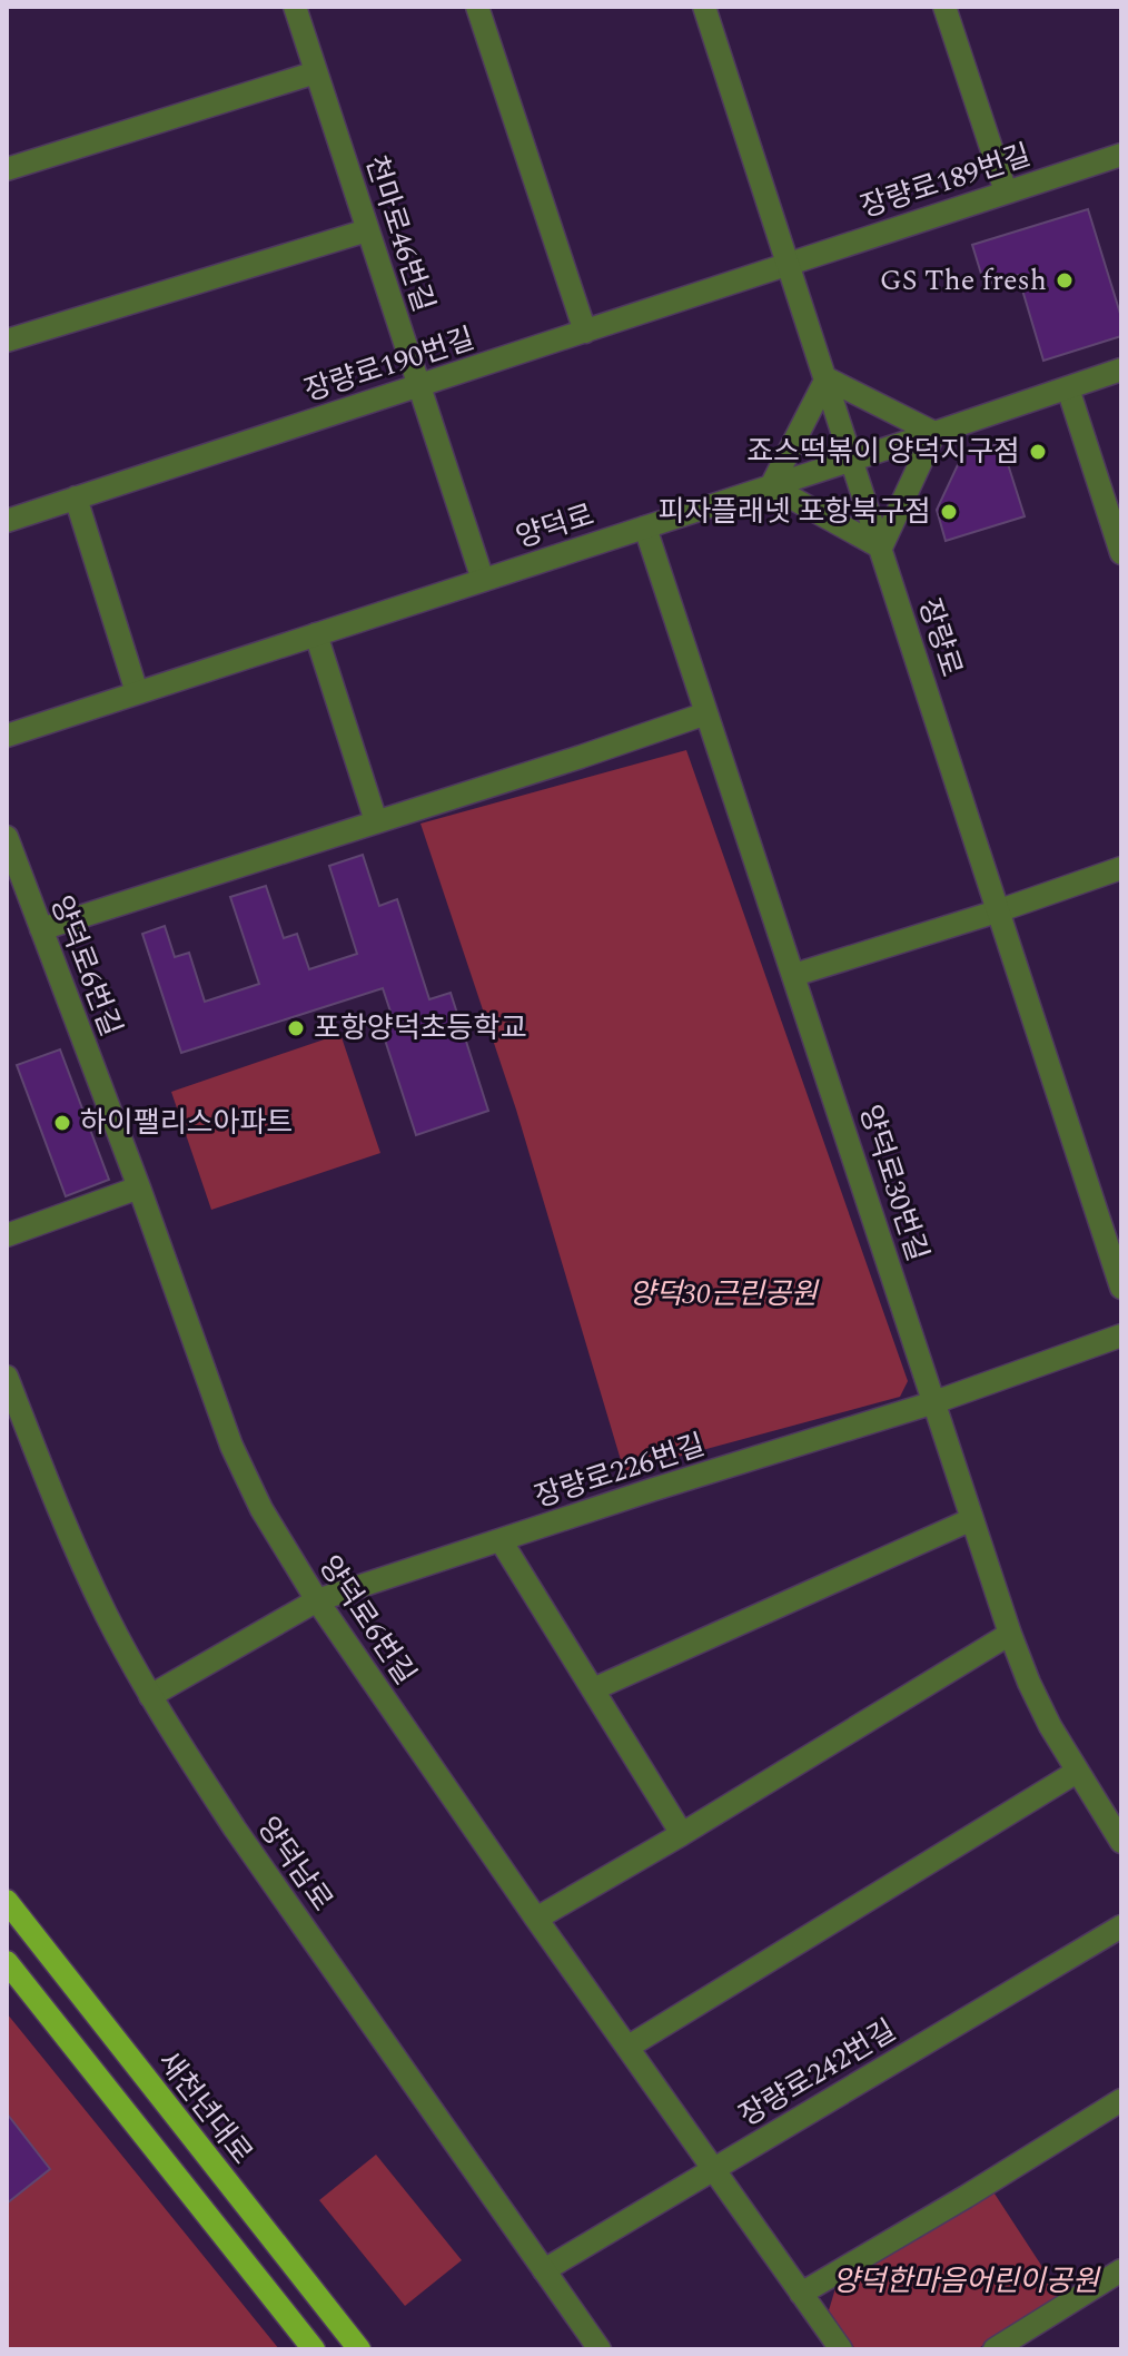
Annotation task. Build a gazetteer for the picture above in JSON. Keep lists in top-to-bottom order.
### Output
{
  "streets": {
    "main road": ["새천년대로"],
    "street": [
      "장량로189번길",
      "천마로46번길",
      "장량로190번길",
      "양덕로",
      "장량로",
      "양덕로6번길",
      "양덕로30번길",
      "장량로226번길",
      "양덕남로",
      "장량로242번길"
    ]
  },
  "crossings": [
    ["장량로189번길", "장량로190번길"],
    ["장량로189번길", "장량로"],
    ["천마로46번길", "장량로190번길"],
    ["천마로46번길", "양덕로"],
    ["장량로190번길", "장량로"],
    ["양덕로", "장량로"],
    ["양덕로", "양덕로30번길"],
    ["양덕로6번길", "장량로226번길"],
    ["양덕로6번길", "장량로242번길"],
    ["양덕로30번길", "장량로226번길"],
    ["장량로226번길", "양덕남로"],
    ["양덕남로", "장량로242번길"]
  ],
  "parks": ["양덕30근린공원", "양덕한마음어린이공원"],
  "places": [
    "GS The fresh",
    "죠스떡볶이 양덕지구점",
    "피자플래넷 포항북구점",
    "포항양덕초등학교",
    "하이팰리스아파트"
  ]
}
